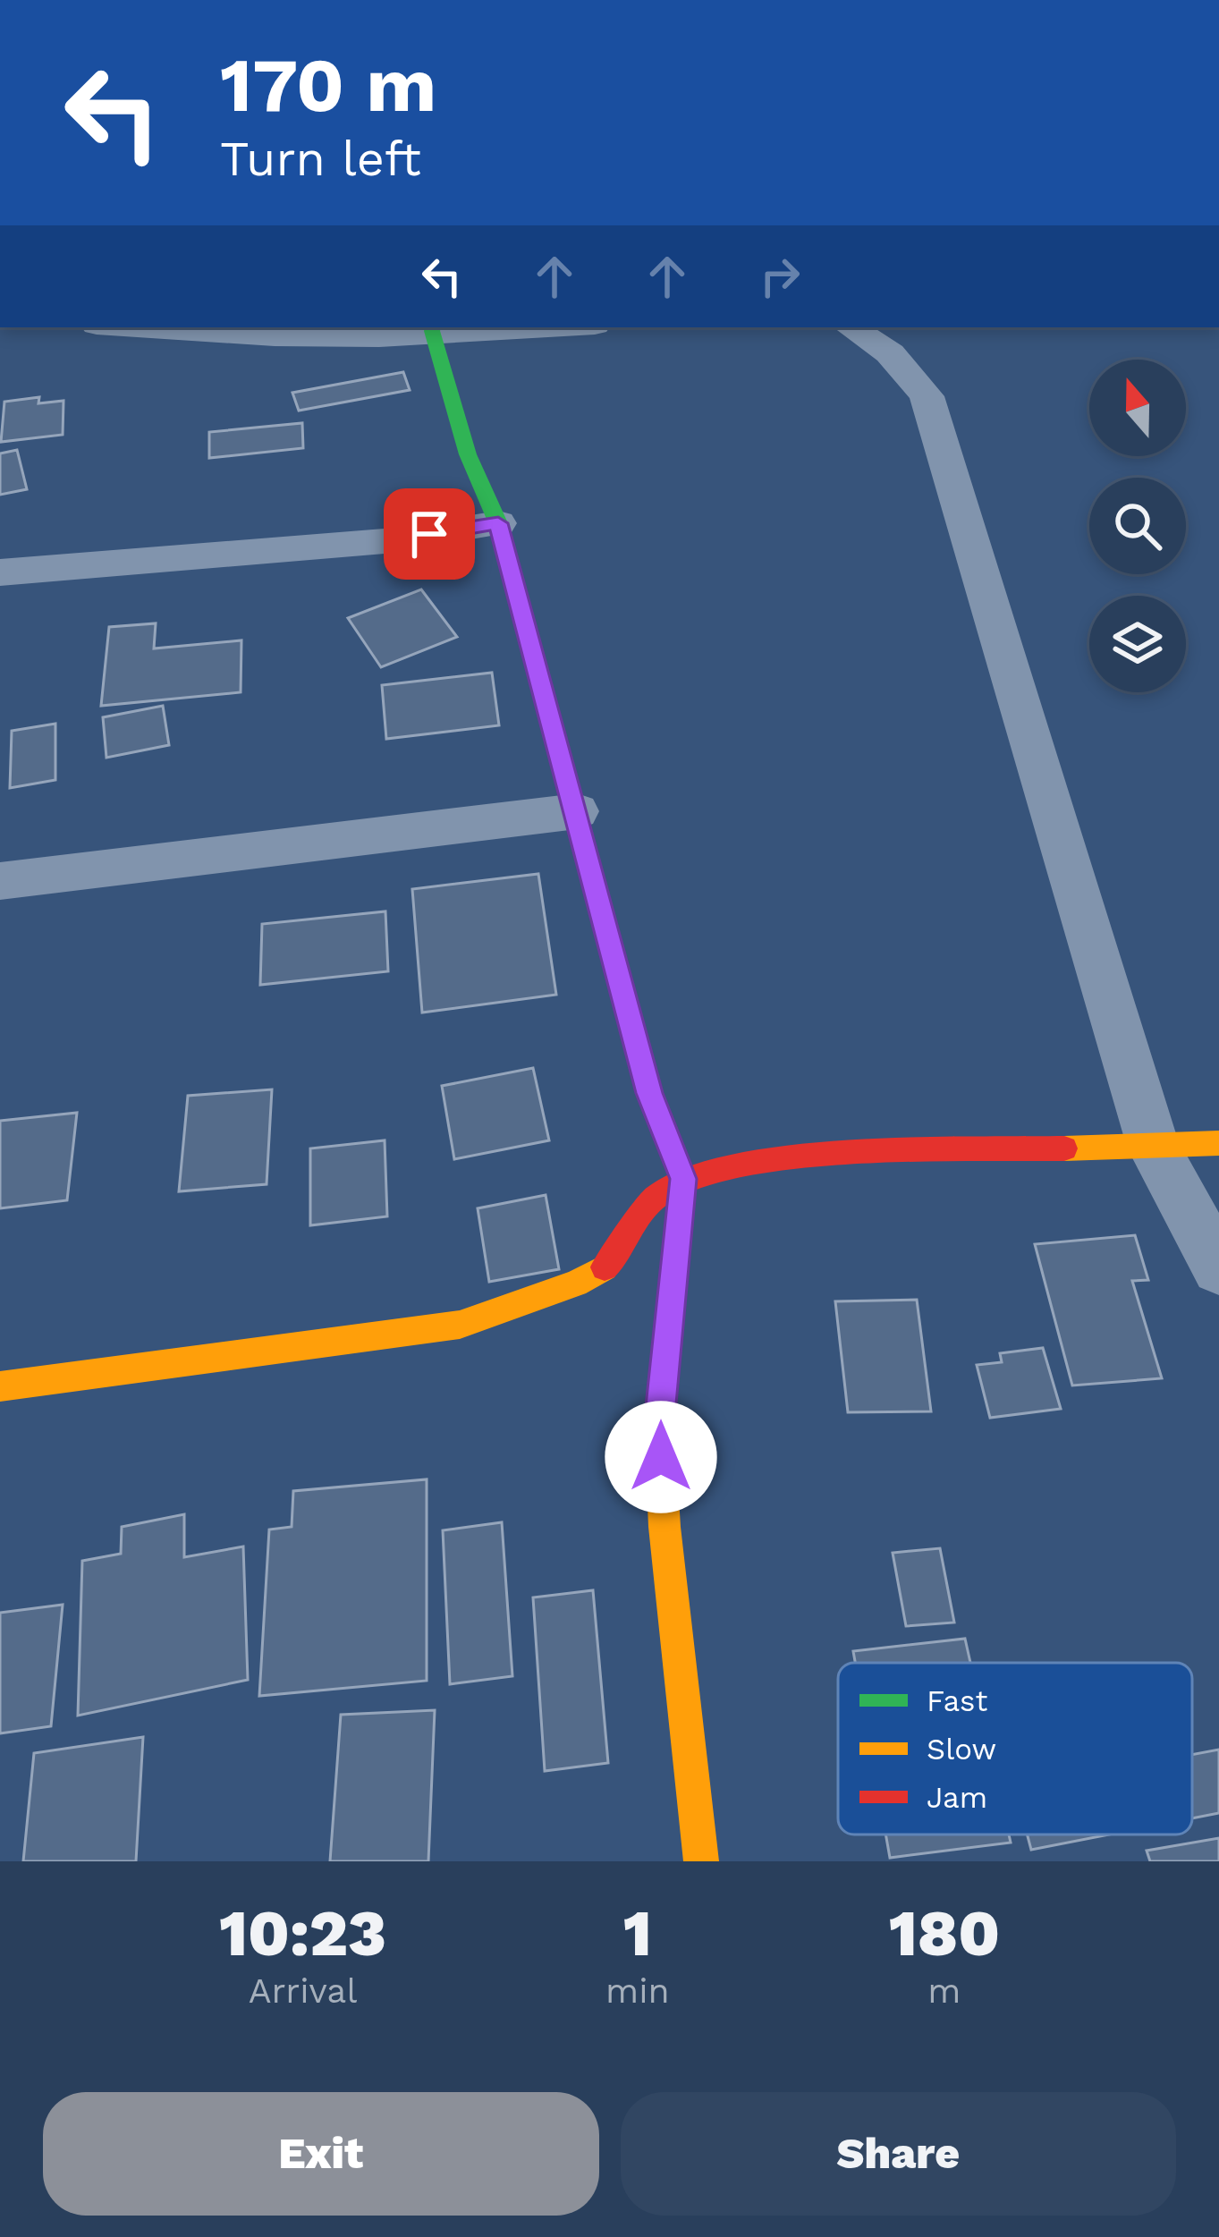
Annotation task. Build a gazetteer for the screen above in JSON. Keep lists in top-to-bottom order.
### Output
{
  "legend": ["Fast", "Slow", "Jam"],
  "north": "top",
  "page": {
    "turn": ["170 m", "Turn left"],
    "eta": [
      "10:23",
      "Arrival",
      "1",
      "min",
      "180",
      "m"
    ],
    "buttons": ["Exit", "Share"]
  }
}
